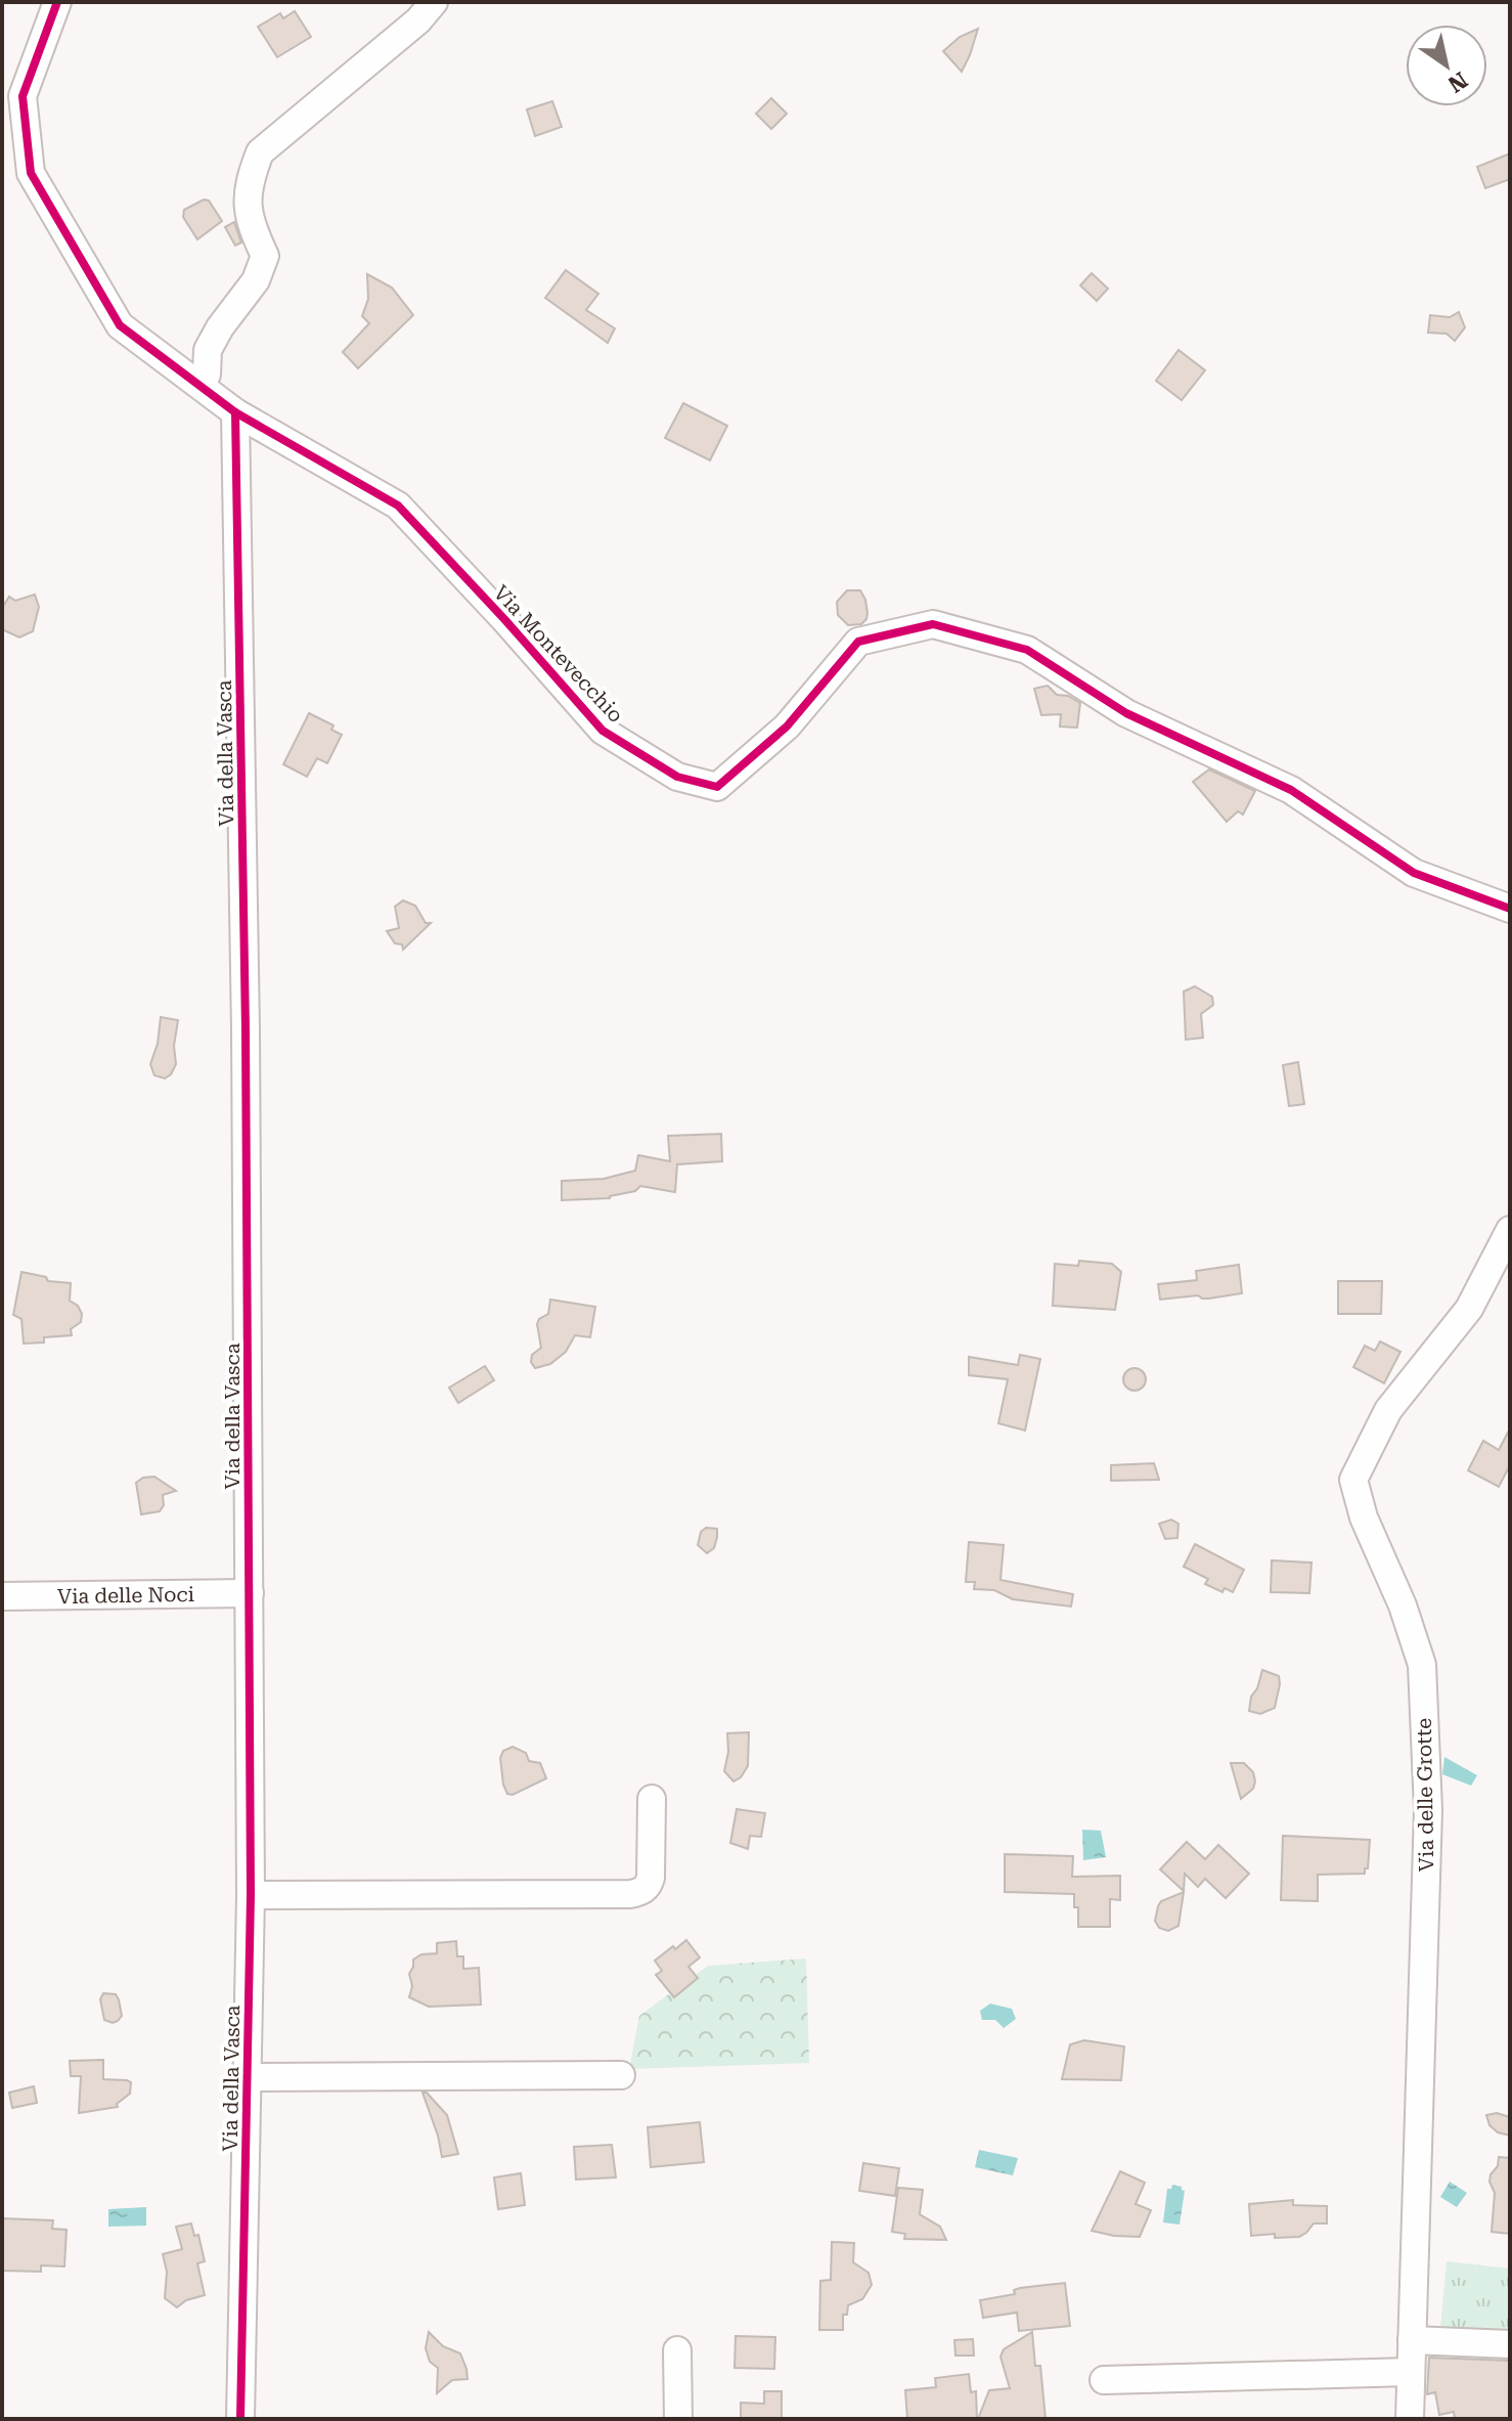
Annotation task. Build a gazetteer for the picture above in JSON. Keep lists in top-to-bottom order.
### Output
{
  "streets": {
    "street": [
      "Via Montevecchio",
      "Via della Vasca",
      "Via delle Noci",
      "Via delle Grotte"
    ]
  },
  "crossings": [
    ["Via Montevecchio", "Via della Vasca"],
    ["Via della Vasca", "Via delle Noci"]
  ],
  "north": "bottom right"
}
